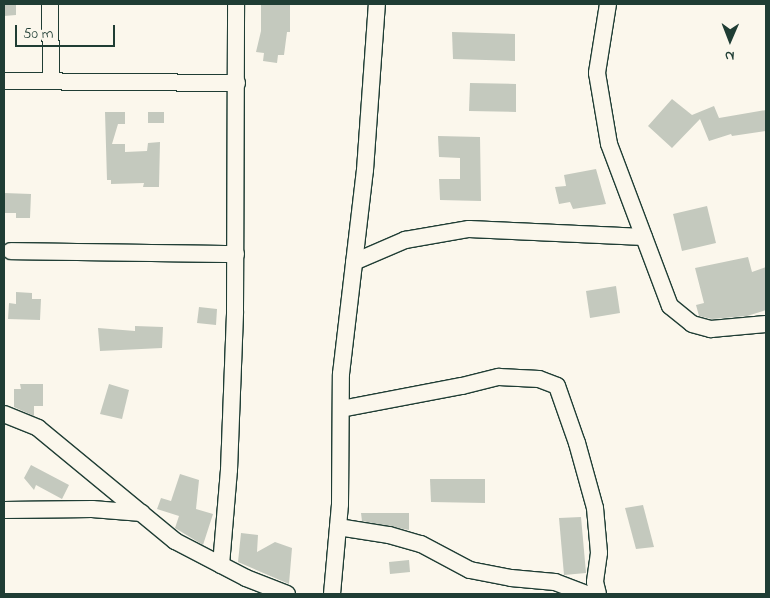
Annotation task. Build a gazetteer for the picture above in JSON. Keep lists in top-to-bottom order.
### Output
{
  "scale_bar": "50 m",
  "north": "bottom"
}
